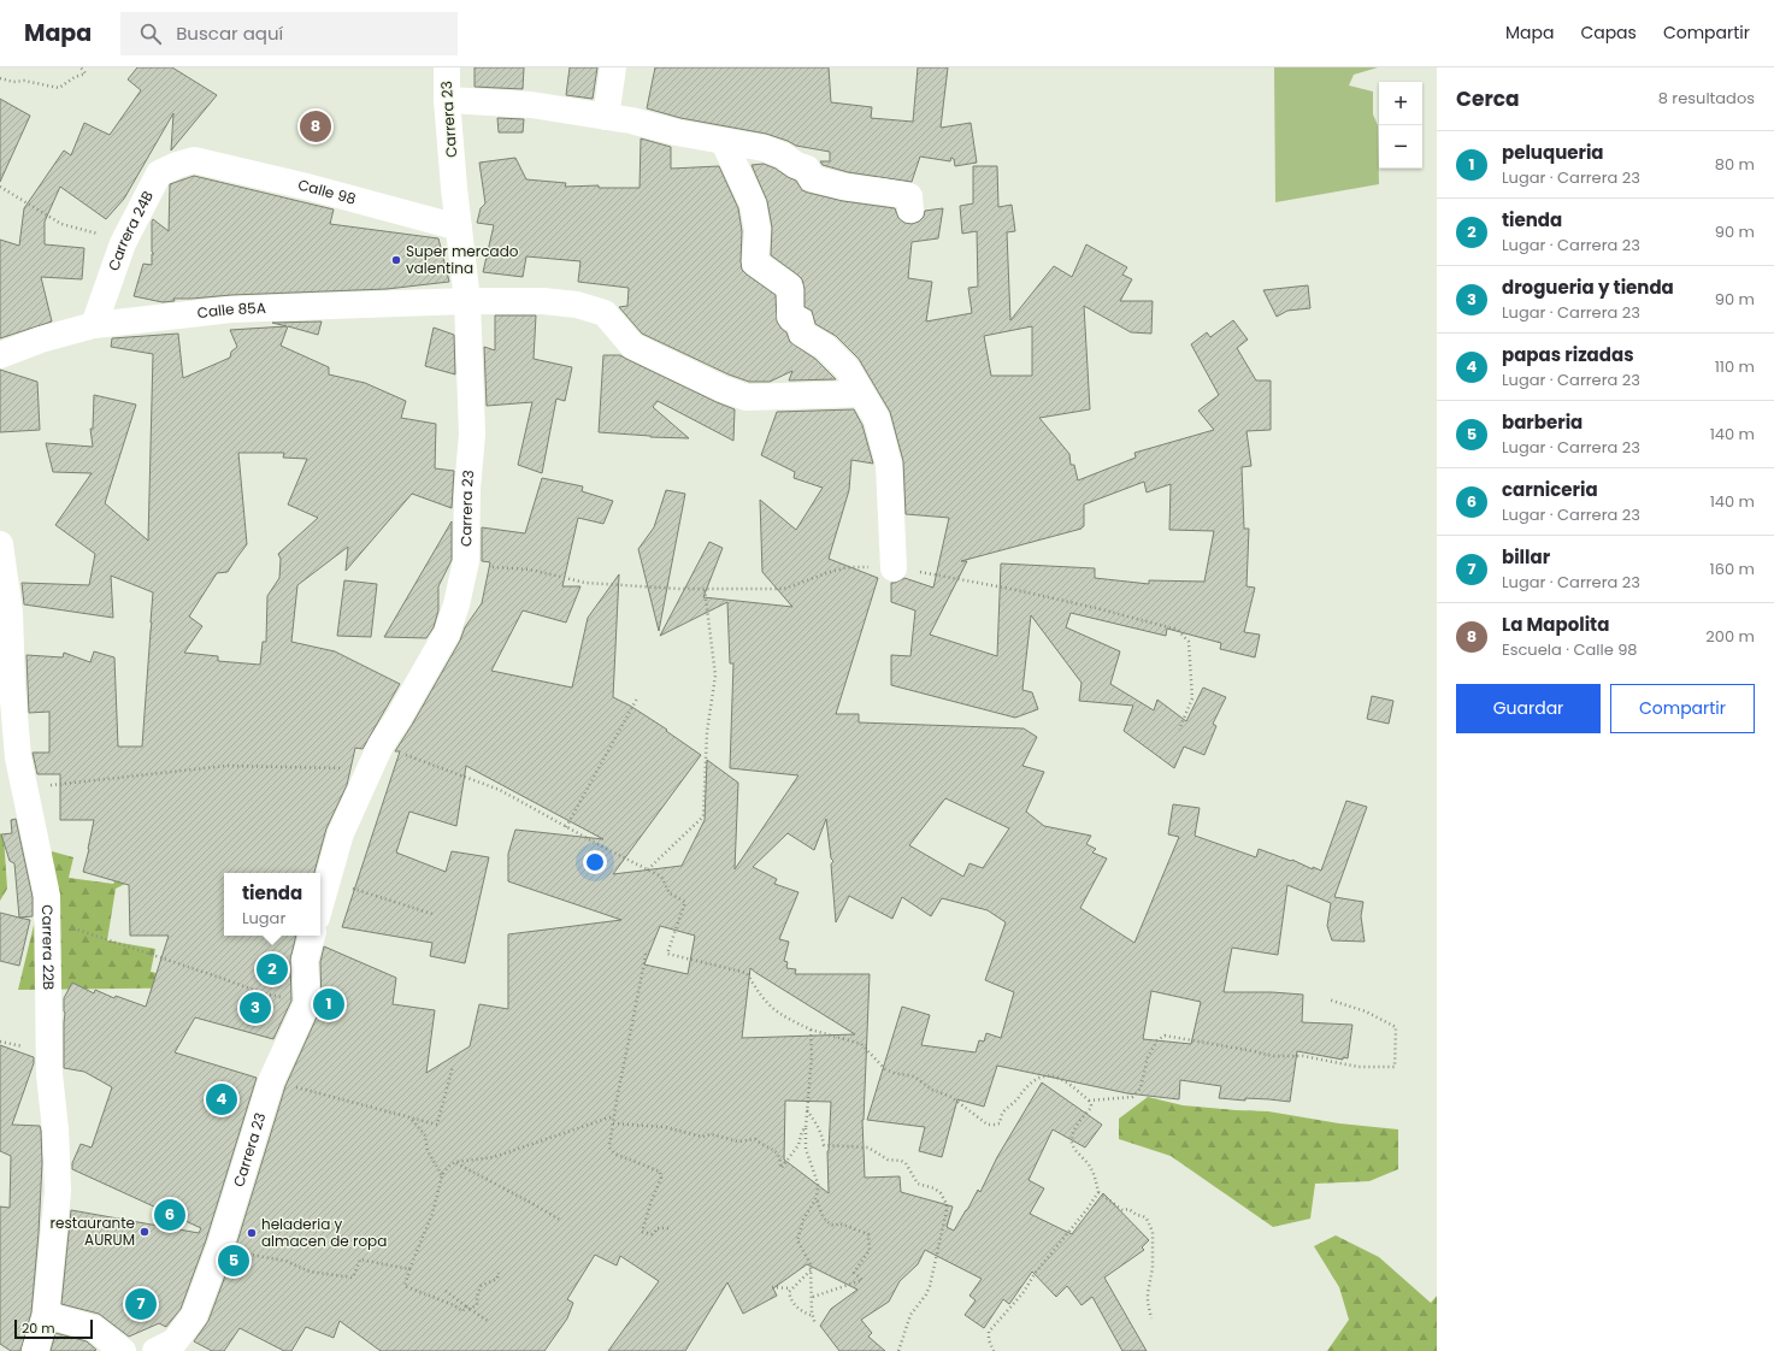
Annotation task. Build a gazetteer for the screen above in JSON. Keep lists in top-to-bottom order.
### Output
{
  "streets": {
    "street": [
      "Carrera 23",
      "Calle 98",
      "Carrera 24B",
      "Calle 85A",
      "Carrera 22B"
    ]
  },
  "crossings": [
    ["Carrera 23", "Calle 98"],
    ["Carrera 23", "Calle 85A"],
    ["Calle 98", "Carrera 24B"],
    ["Carrera 24B", "Calle 85A"]
  ],
  "places": ["Super mercado valentina", "restaurante AURUM", "heladeria y almacen de ropa"],
  "scale_bar": "20 m",
  "page": {
    "header": "Mapa",
    "search": "Buscar aquí",
    "nav": ["Mapa", "Capas", "Compartir"],
    "heading": ["Cerca", "8 resultados"],
    "map_buttons": ["+", "−"],
    "pins": [
      "8",
      "2",
      "1",
      "3",
      "4",
      "6",
      "5",
      "7"
    ],
    "list": [
      {
        "mark": "1",
        "name": "peluqueria",
        "note": "Lugar · Carrera 23",
        "value": "80 m"
      },
      {
        "mark": "2",
        "name": "tienda",
        "note": "Lugar · Carrera 23",
        "value": "90 m"
      },
      {
        "mark": "3",
        "name": "drogueria y tienda",
        "note": "Lugar · Carrera 23",
        "value": "90 m"
      },
      {
        "mark": "4",
        "name": "papas rizadas",
        "note": "Lugar · Carrera 23",
        "value": "110 m"
      },
      {
        "mark": "5",
        "name": "barberia",
        "note": "Lugar · Carrera 23",
        "value": "140 m"
      },
      {
        "mark": "6",
        "name": "carniceria",
        "note": "Lugar · Carrera 23",
        "value": "140 m"
      },
      {
        "mark": "7",
        "name": "billar",
        "note": "Lugar · Carrera 23",
        "value": "160 m"
      },
      {
        "mark": "8",
        "name": "La Mapolita",
        "note": "Escuela · Calle 98",
        "value": "200 m"
      }
    ],
    "buttons": ["Guardar", "Compartir"],
    "popup": ["tienda", "Lugar"],
    "scale": "20 m"
  }
}
